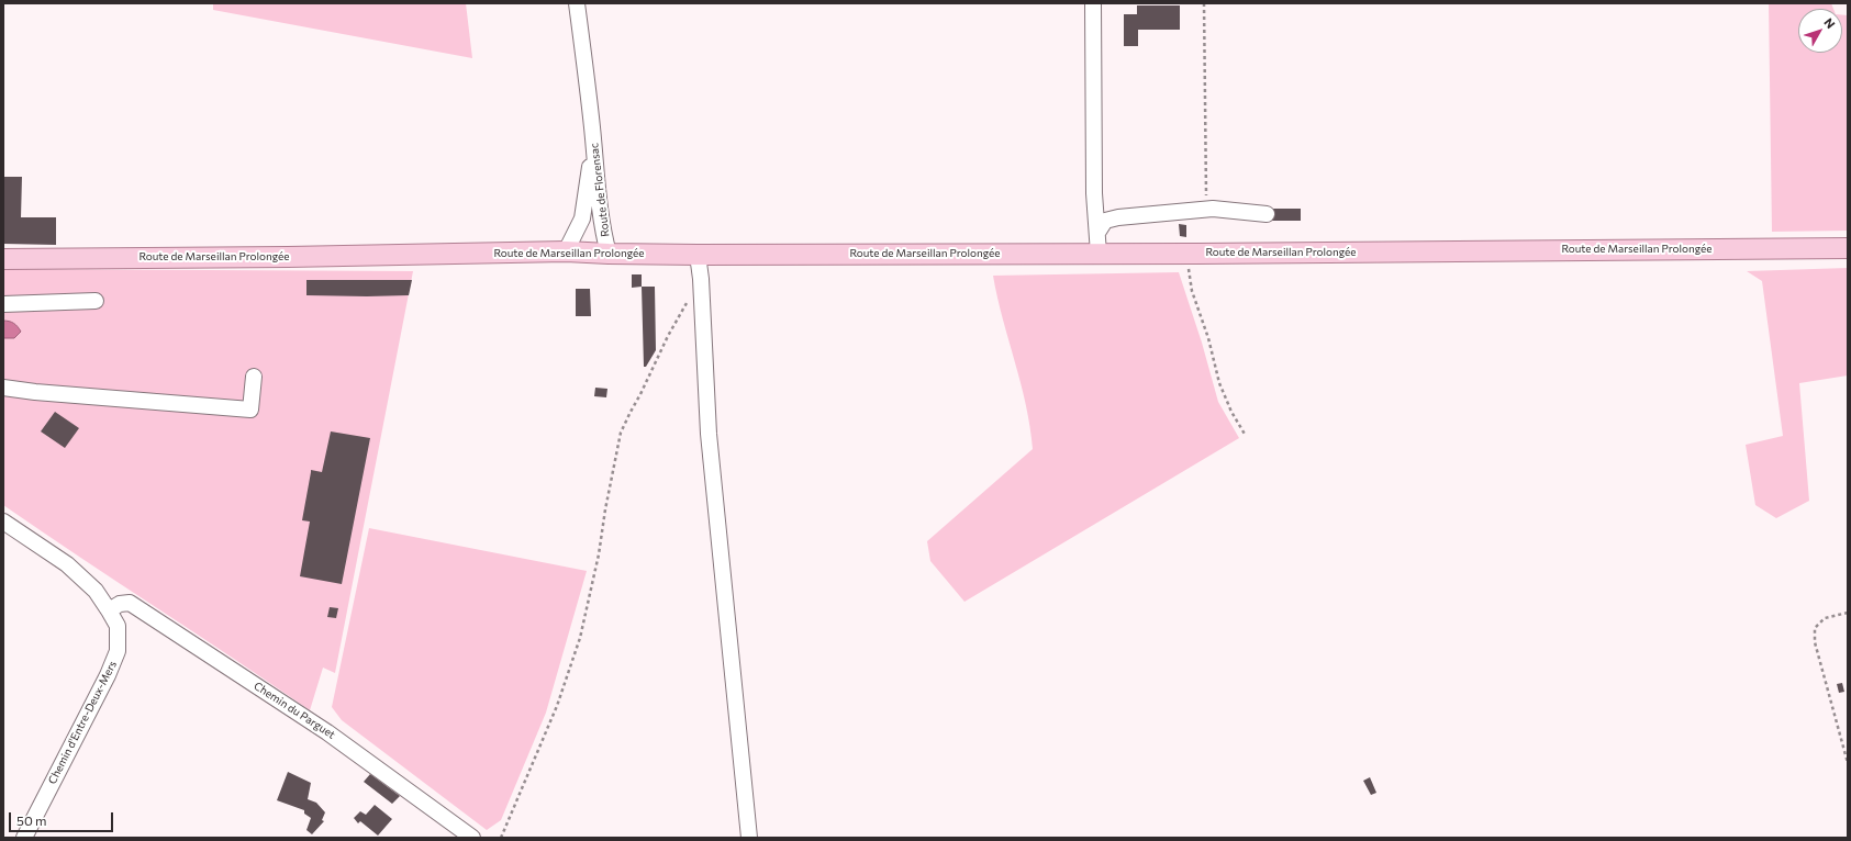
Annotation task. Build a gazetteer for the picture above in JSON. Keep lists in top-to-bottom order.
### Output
{
  "streets": {
    "main road": ["Route de Marseillan Prolongée"],
    "street": ["Route de Florensac", "Chemin du Parguet", "Chemin d'Entre-Deux-Mers"]
  },
  "crossings": [
    ["Route de Florensac", "Route de Marseillan Prolongée"],
    ["Chemin du Parguet", "Chemin d'Entre-Deux-Mers"]
  ],
  "scale_bar": "50 m",
  "north": "top right"
}
